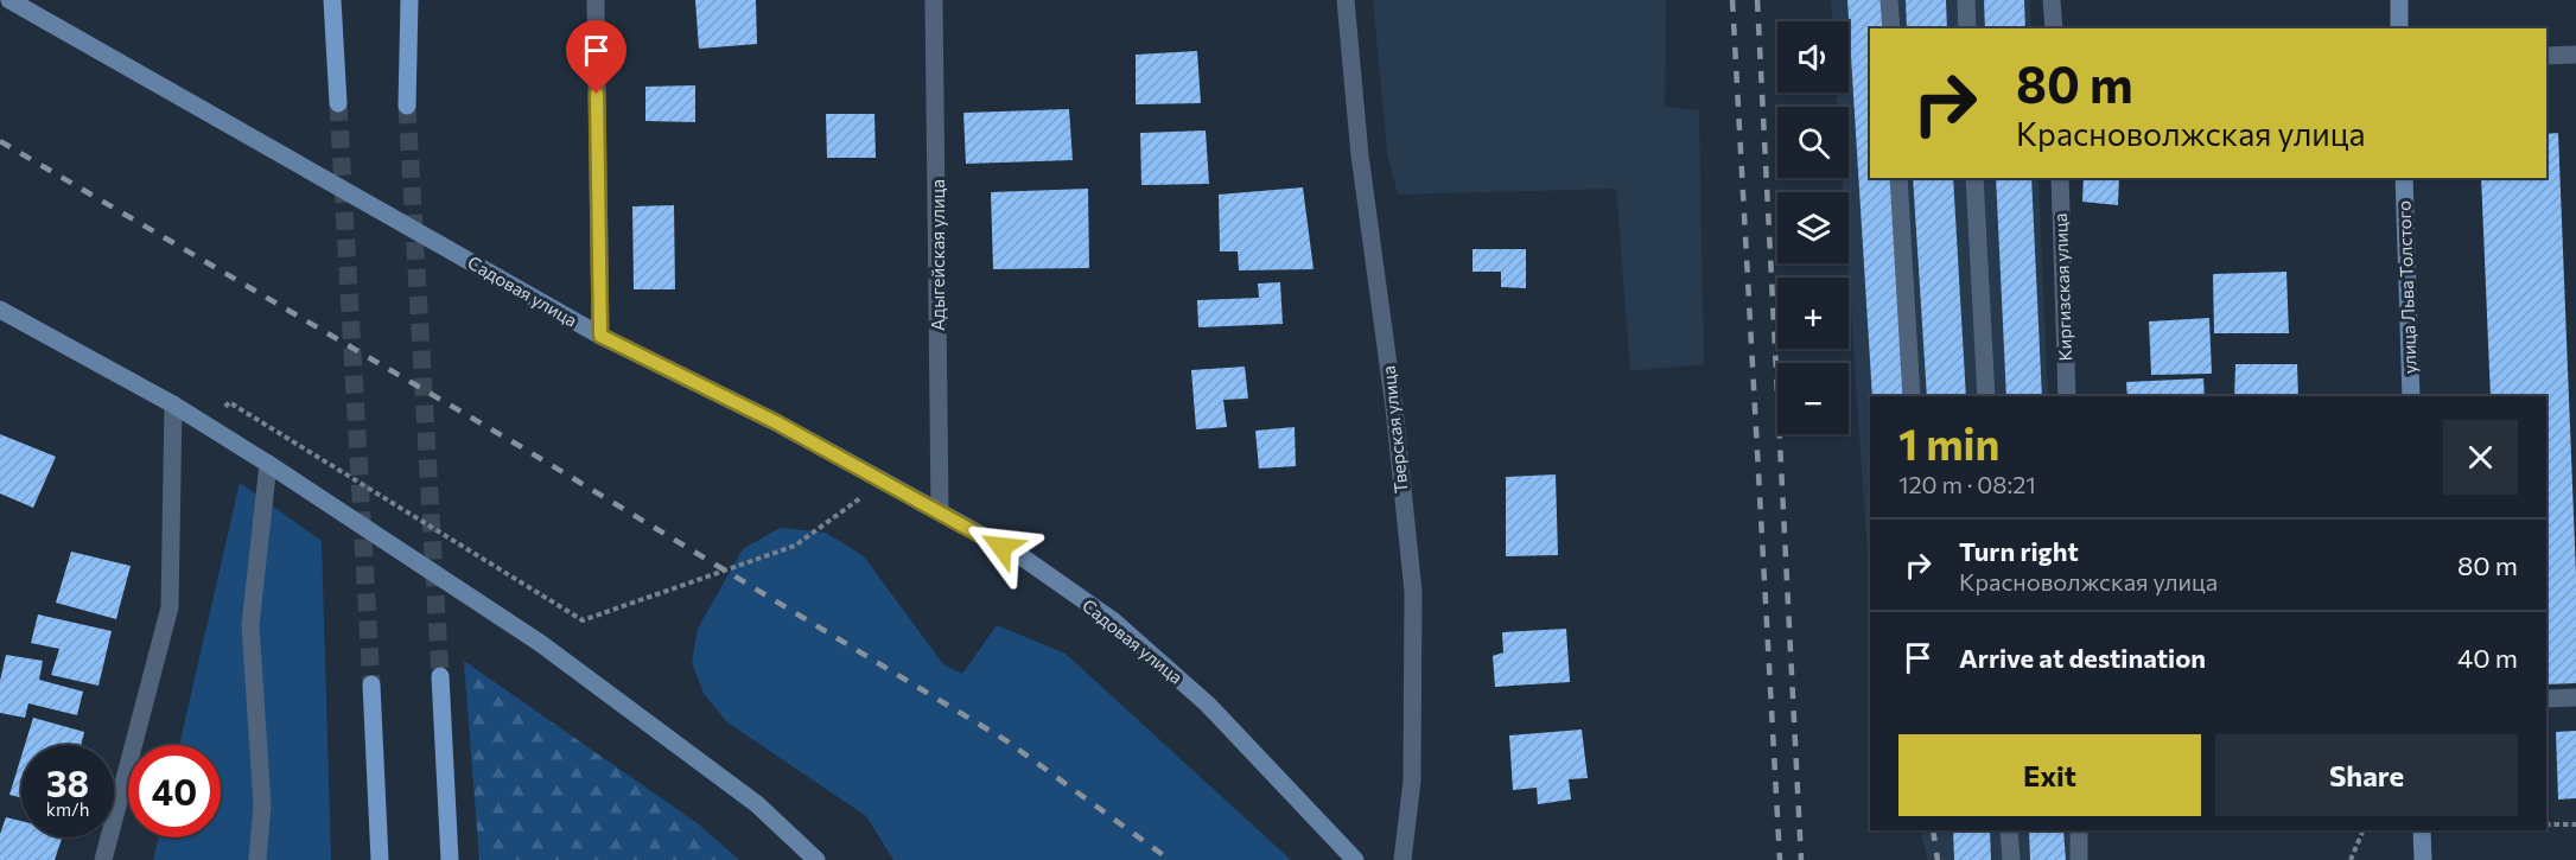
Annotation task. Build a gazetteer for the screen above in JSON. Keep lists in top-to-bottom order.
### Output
{
  "streets": {
    "street": [
      "Адыгейская улица",
      "Киргизская улица",
      "улица Льва Толстого",
      "Садовая улица",
      "Тверская улица"
    ]
  },
  "crossings": [
    ["Адыгейская улица", "Садовая улица"]
  ],
  "page": {
    "map_buttons": ["+", "−"],
    "turn": ["80 m", "Красноволжская улица"],
    "heading": ["1 min", "120 m · 08:21"],
    "list": [
      {
        "name": "Turn right",
        "note": "Красноволжская улица",
        "value": "80 m"
      },
      {
        "name": "Arrive at destination",
        "value": "40 m"
      }
    ],
    "buttons": ["Exit", "Share"],
    "speed": "38 km/h",
    "limit": "40"
  }
}
